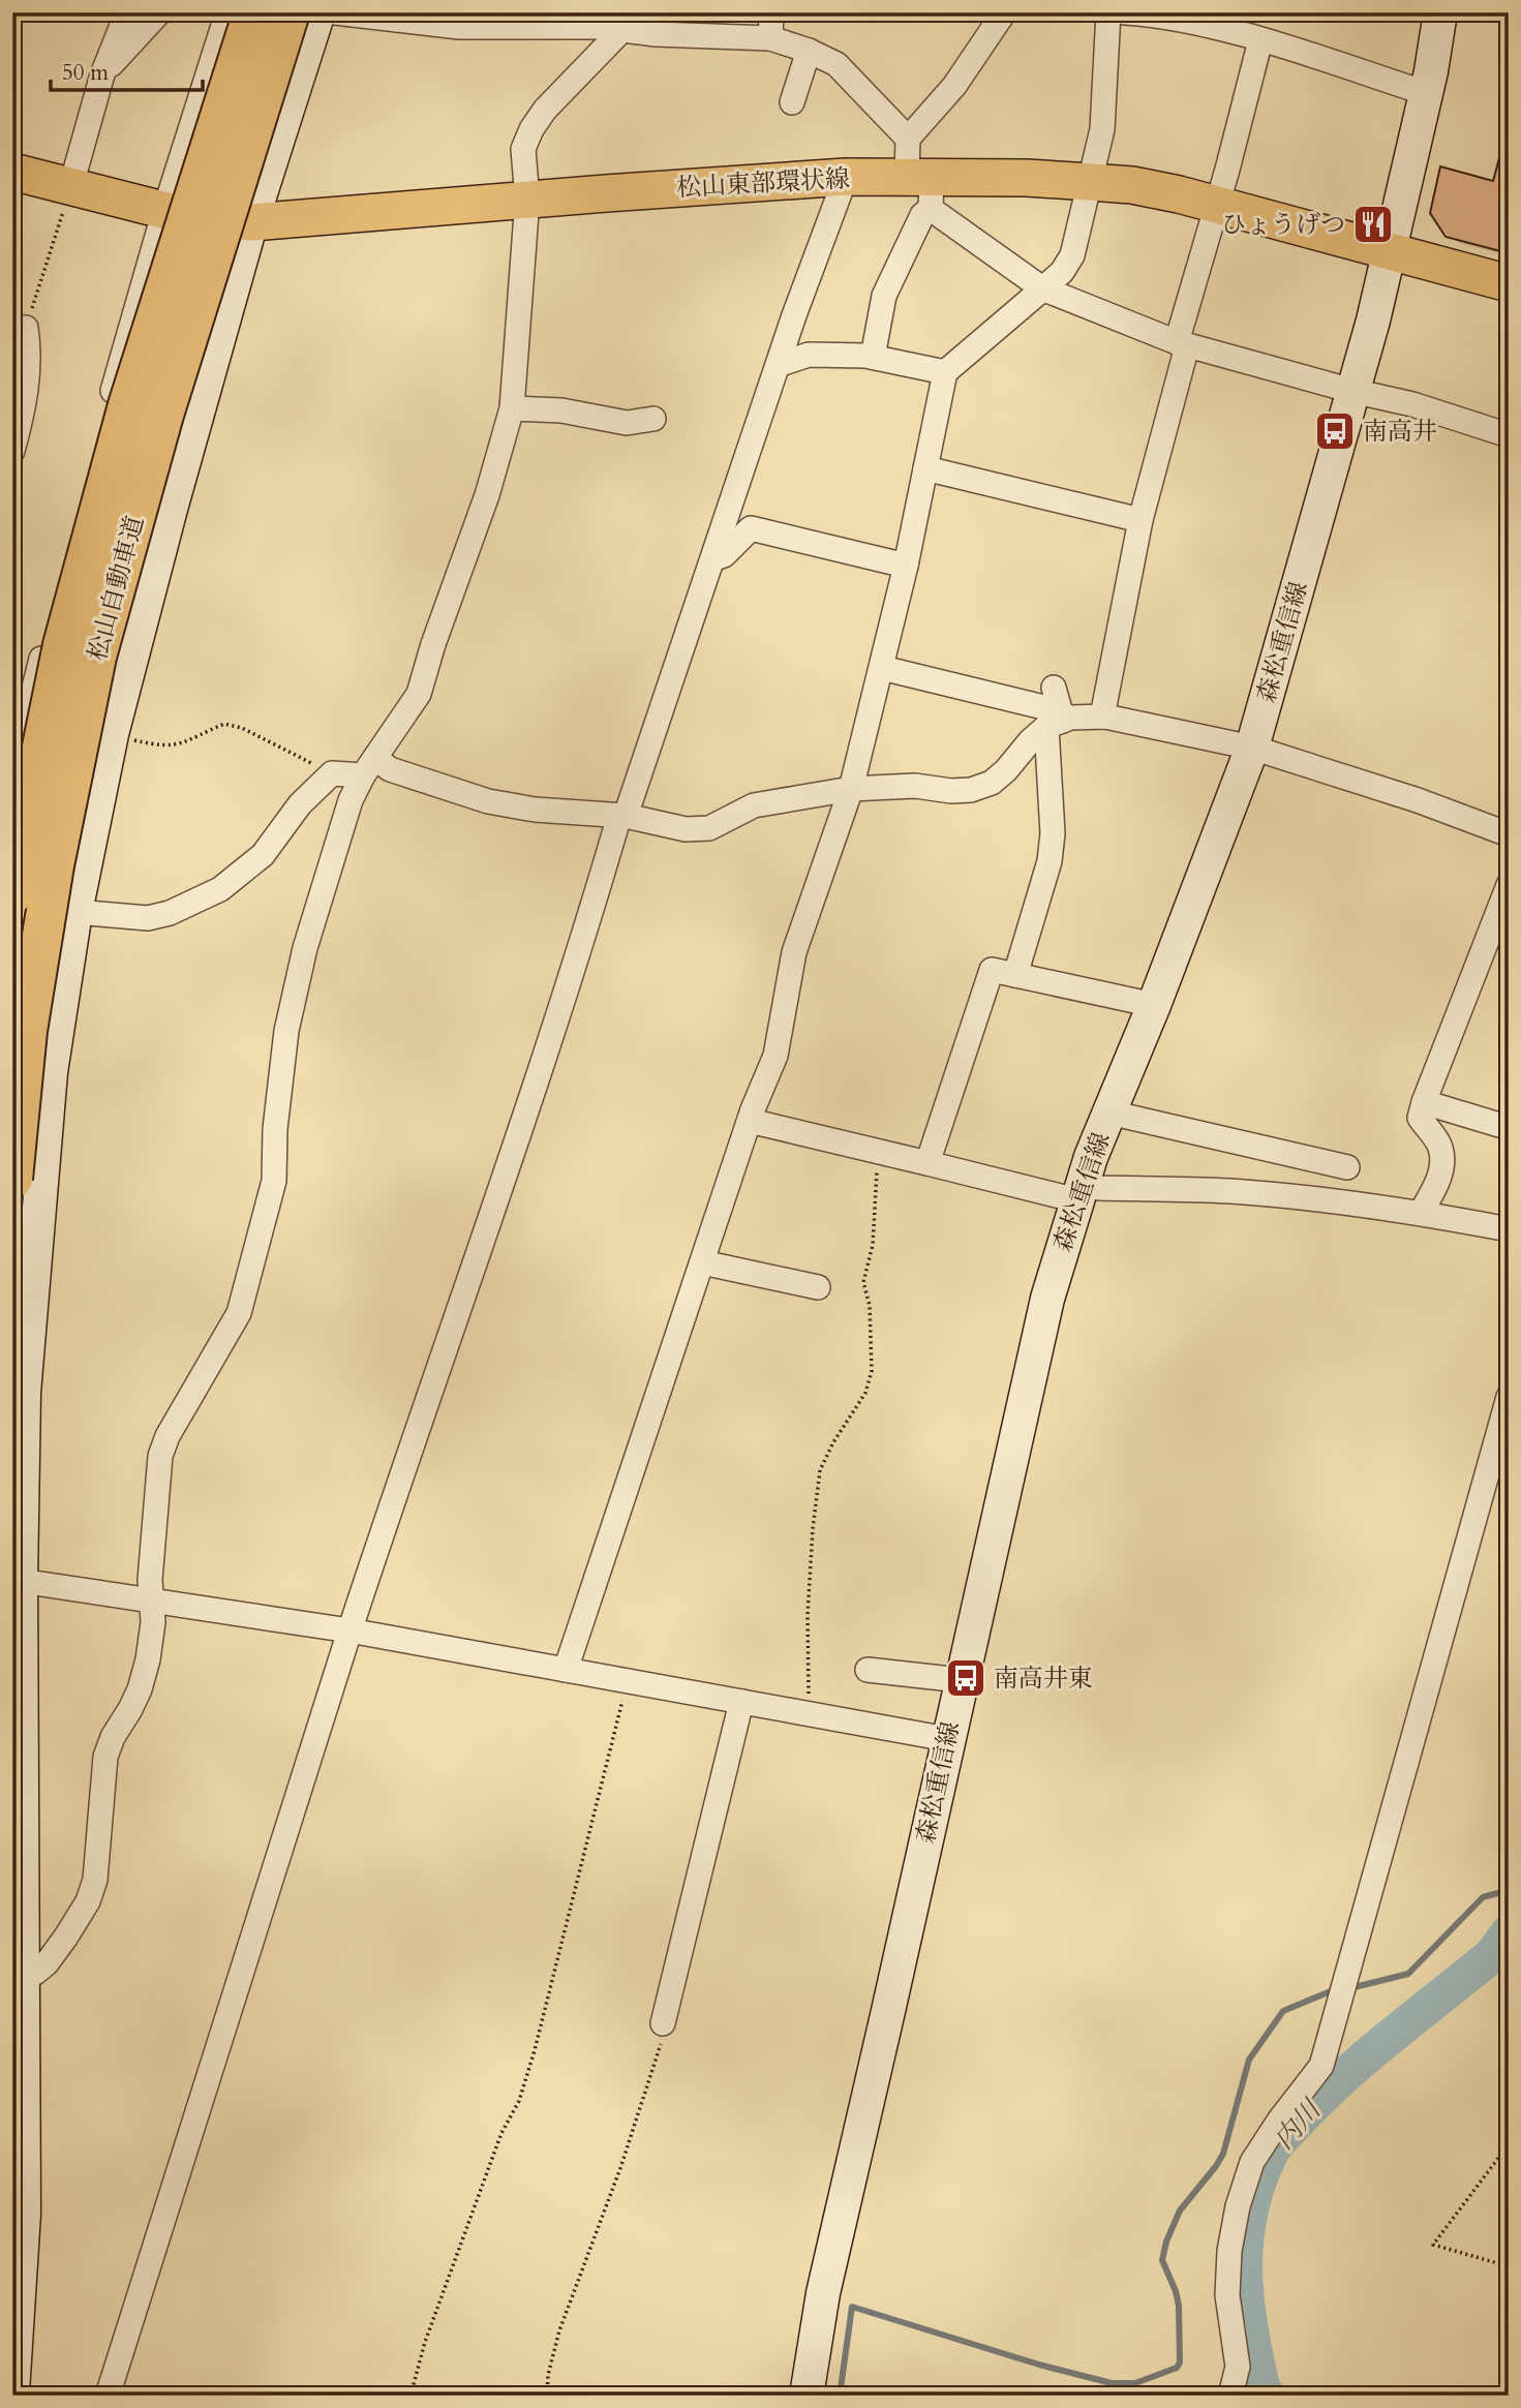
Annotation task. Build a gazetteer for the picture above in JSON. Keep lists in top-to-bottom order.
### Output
{
  "streets": {
    "highway": ["松山自動車道"],
    "main road": ["松山東部環状線", "森松重信線"]
  },
  "crossings": [
    ["松山東部環状線", "森松重信線"]
  ],
  "water": ["内川"],
  "places": {
    "restaurant": ["ひょうげつ"],
    "bus stop": ["南高井", "南高井東"]
  },
  "scale_bar": "50 m"
}
